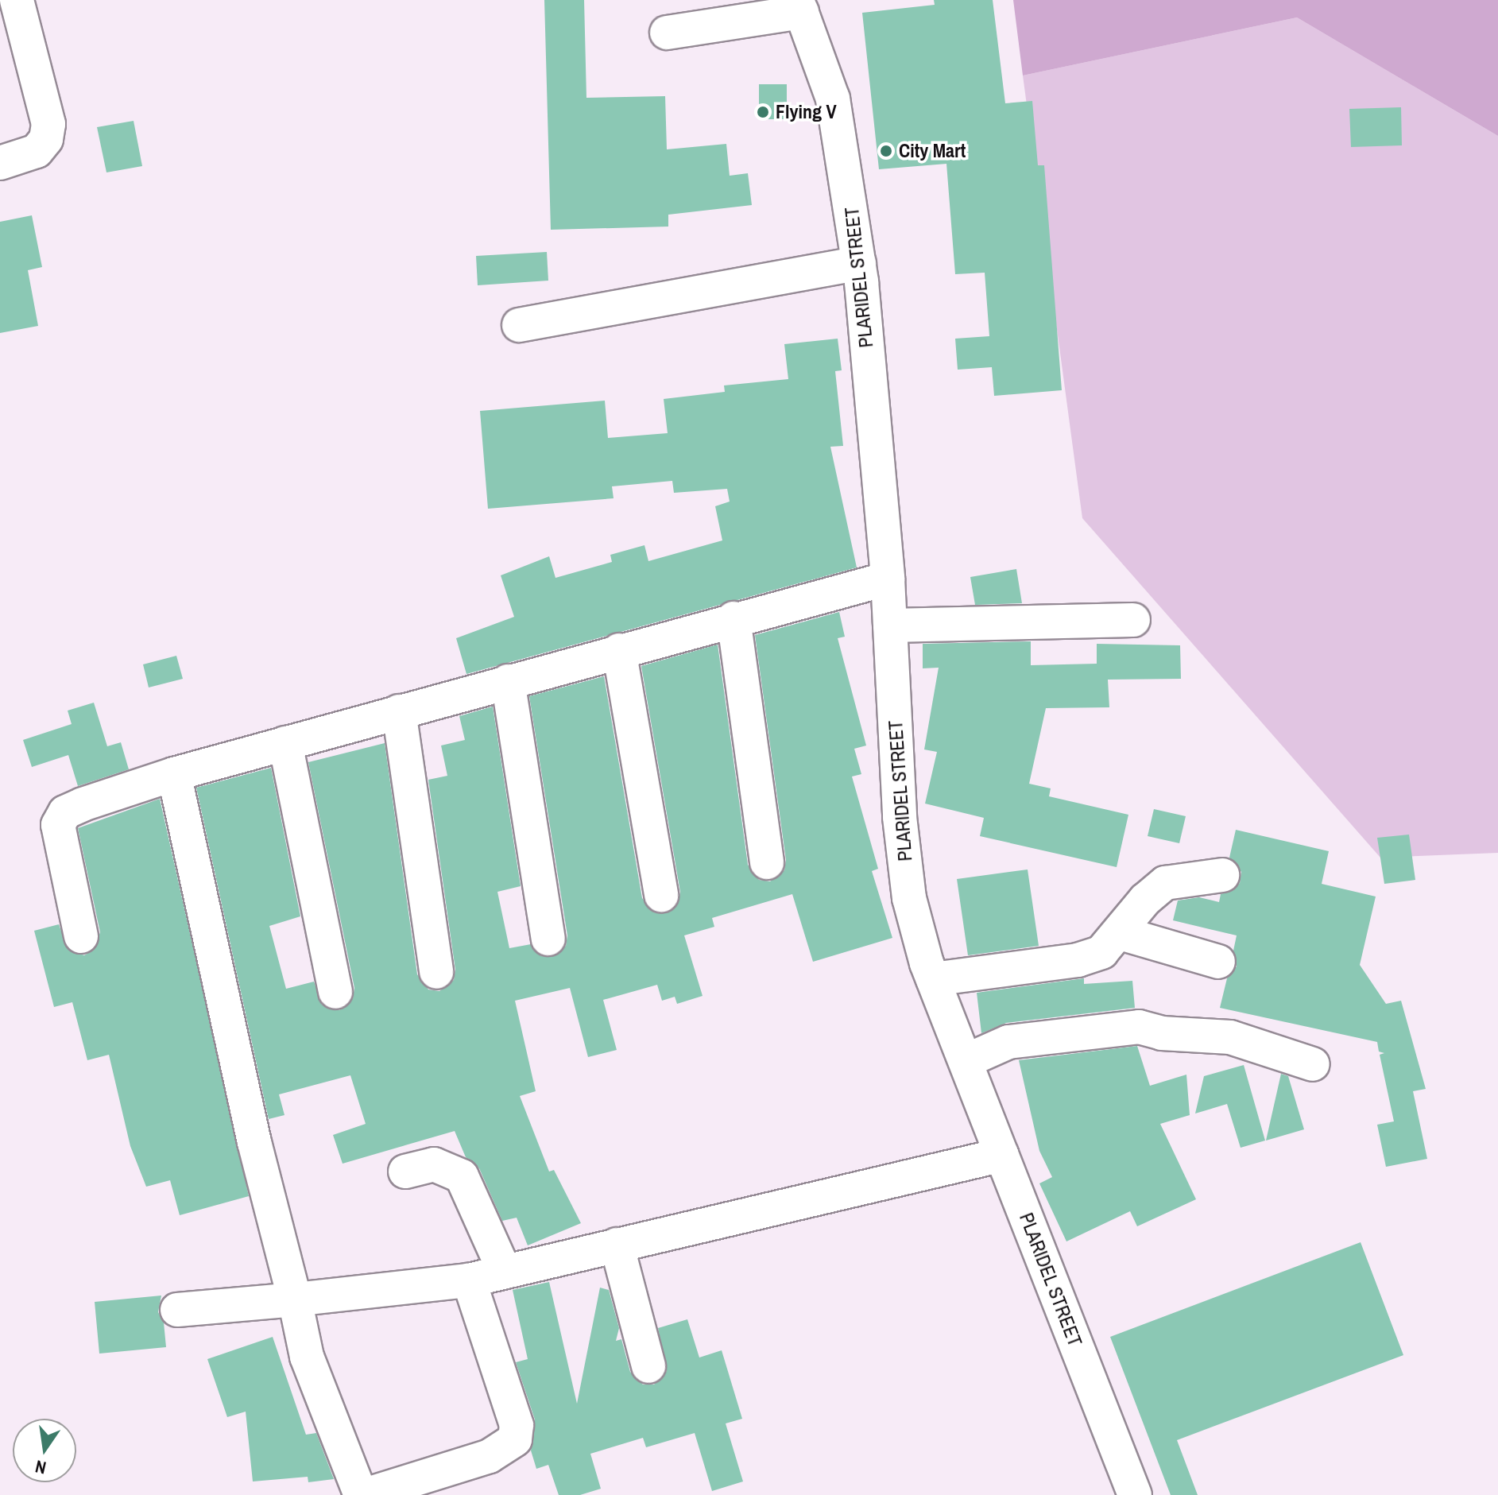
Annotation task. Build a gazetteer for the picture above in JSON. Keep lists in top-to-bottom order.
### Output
{
  "streets": {
    "street": ["PLARIDEL STREET"]
  },
  "places": ["Flying V", "City Mart"],
  "north": "bottom"
}
